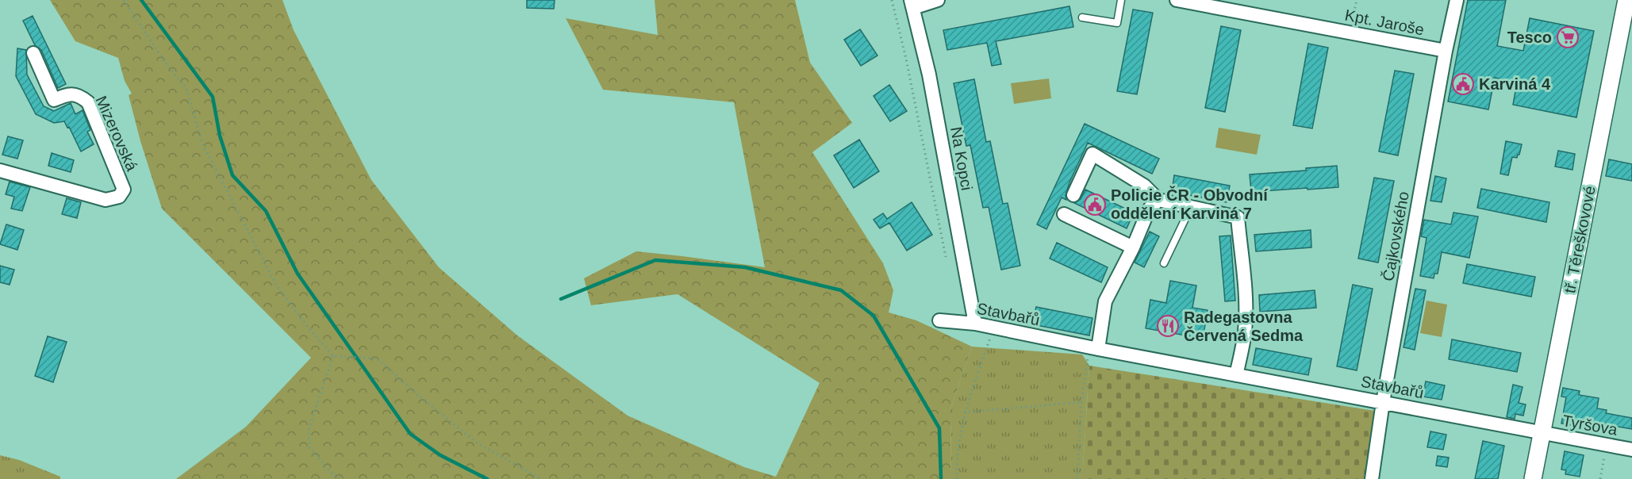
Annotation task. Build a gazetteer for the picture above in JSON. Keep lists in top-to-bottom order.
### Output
{
  "streets": {
    "street": [
      "Kpt. Jaroše",
      "Mizerovská",
      "Na Kopci",
      "Čajkovského",
      "tř. Těreškovové",
      "Stavbařů",
      "Tyršova"
    ]
  },
  "crossings": [
    ["Kpt. Jaroše", "Čajkovského"],
    ["Na Kopci", "Stavbařů"],
    ["Čajkovského", "Stavbařů"],
    ["tř. Těreškovové", "Stavbařů"],
    ["tř. Těreškovové", "Tyršova"],
    ["Stavbařů", "Tyršova"]
  ],
  "places": {
    "supermarket": ["Tesco"],
    "public building": ["Karviná 4", "Policie ČR - Obvodní oddělení Karviná 7"],
    "restaurant": ["Radegastovna Červená Sedma"]
  }
}
